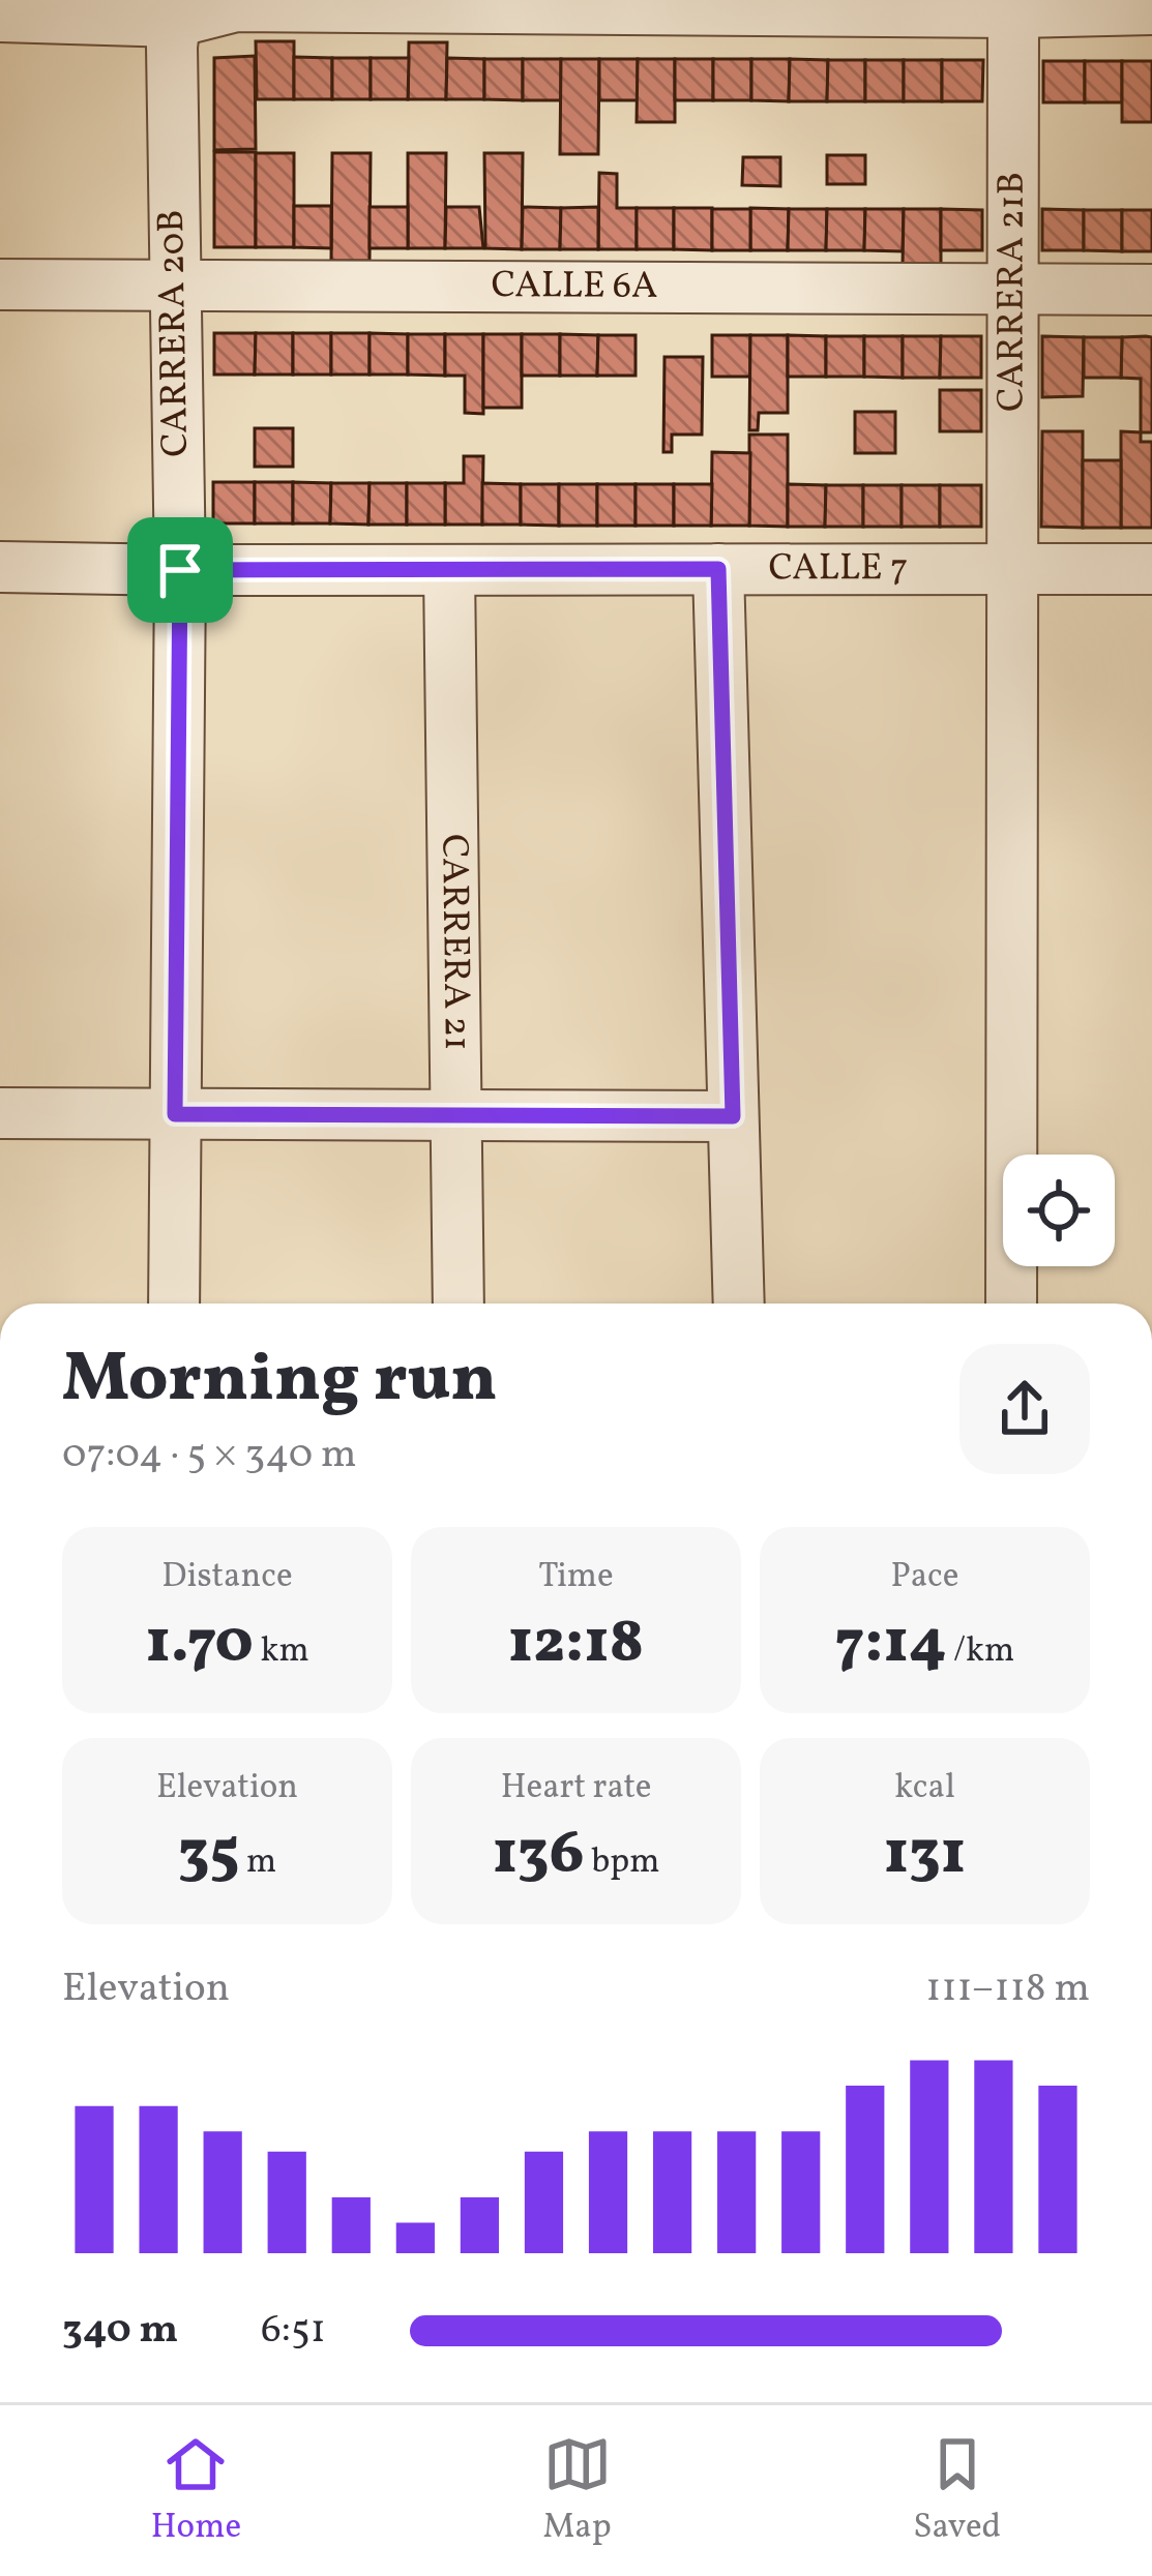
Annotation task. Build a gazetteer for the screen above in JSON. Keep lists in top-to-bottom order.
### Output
{
  "streets": {
    "street": [
      "CALLE 6A",
      "CARRERA 21B",
      "CARRERA 20B",
      "CALLE 7",
      "CARRERA 21"
    ]
  },
  "crossings": [
    ["CALLE 6A", "CARRERA 21B"],
    ["CALLE 6A", "CARRERA 20B"],
    ["CARRERA 21B", "CALLE 7"],
    ["CARRERA 20B", "CALLE 7"],
    ["CALLE 7", "CARRERA 21"]
  ],
  "page": {
    "heading": ["Morning run", "07:04 · 5 × 340 m"],
    "stats": [
      ["Distance", "1.70 km"],
      ["Time", "12:18"],
      ["Pace", "7:14 /km"],
      ["Elevation", "35 m"],
      ["Heart rate", "136 bpm"],
      ["kcal", "131"]
    ],
    "chart": ["Elevation", "111–118 m"],
    "list": [
      {
        "name": "340 m",
        "note": "6:51"
      }
    ],
    "tabs": ["Home", "Map", "Saved"]
  }
}
